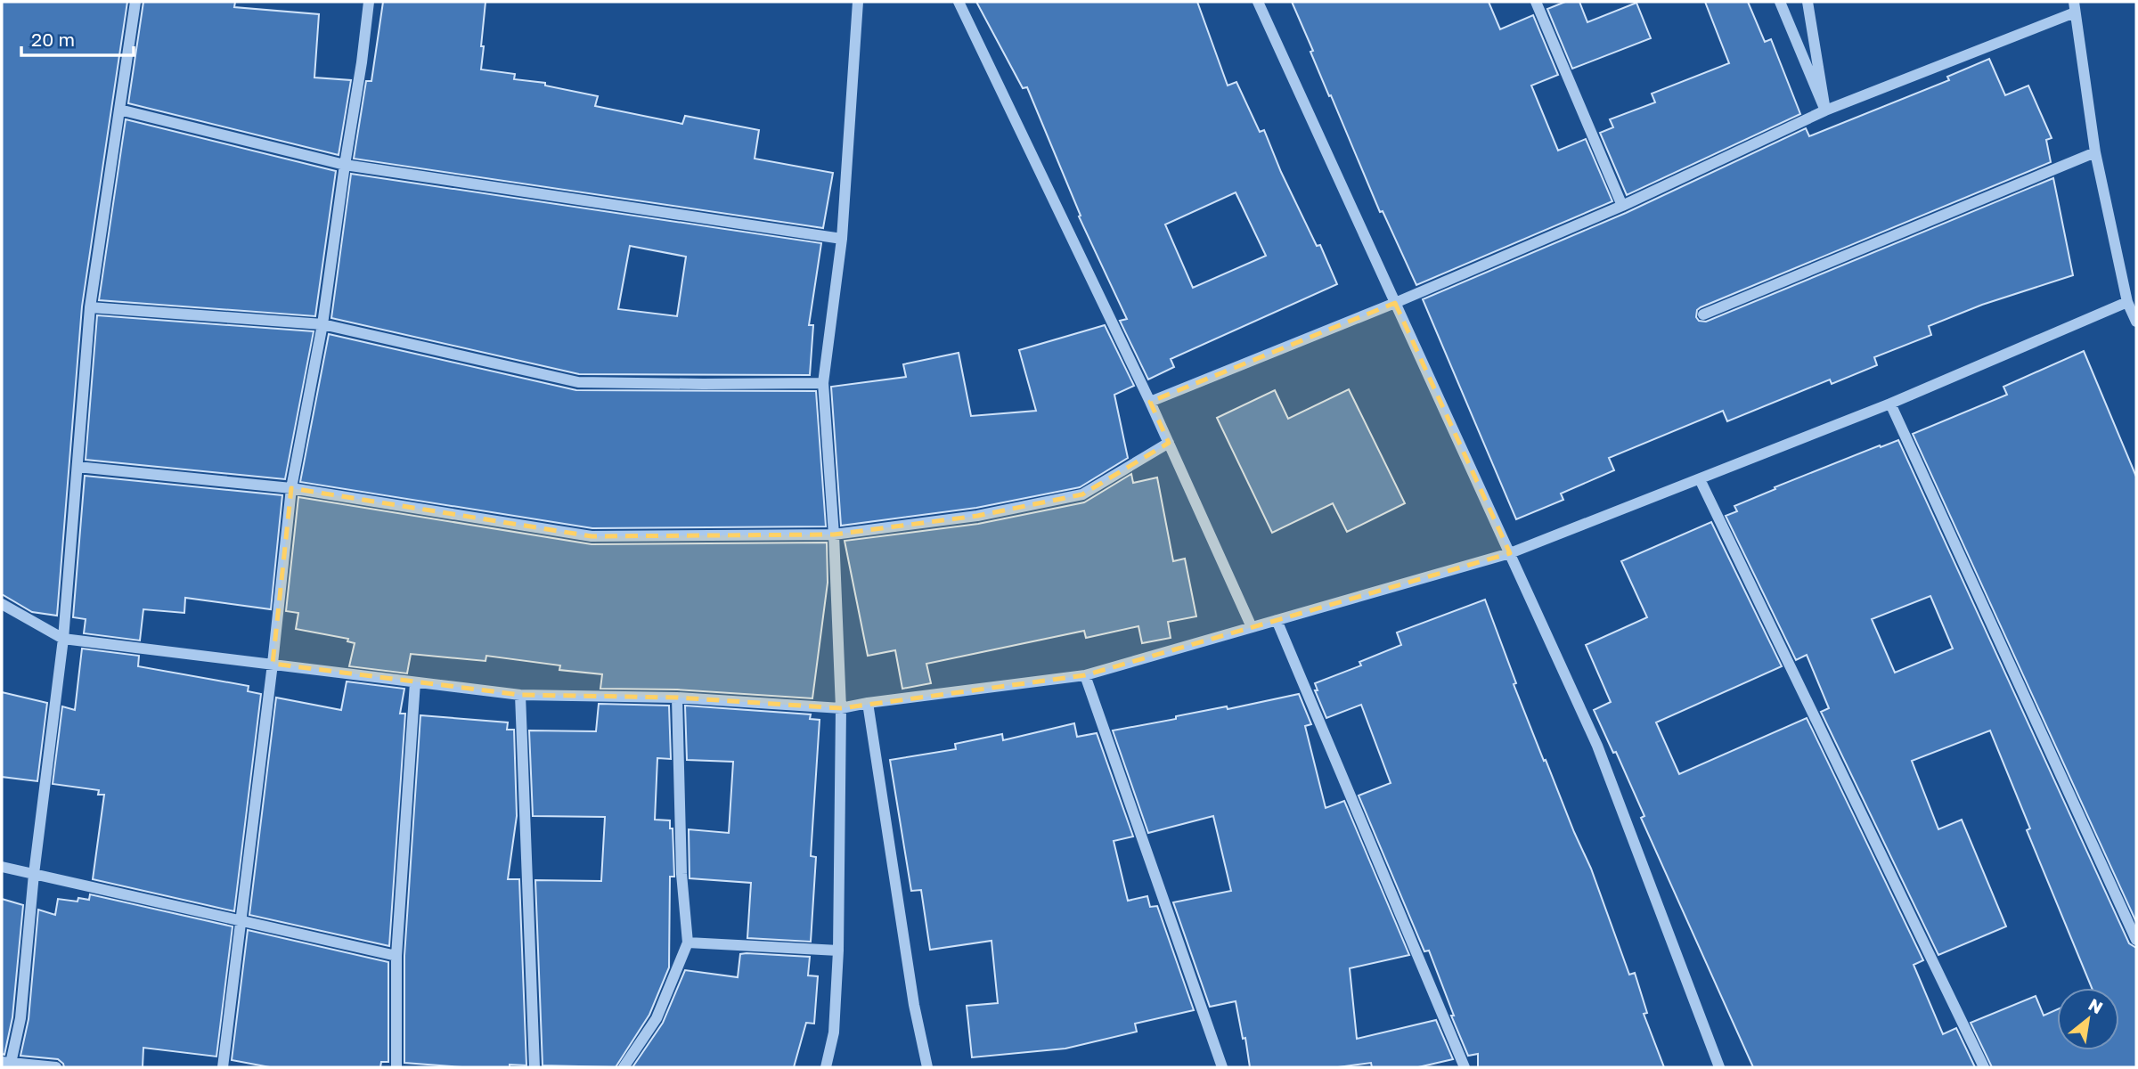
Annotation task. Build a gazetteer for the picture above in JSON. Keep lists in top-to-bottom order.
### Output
{
  "scale_bar": "20 m",
  "north": "top right"
}
